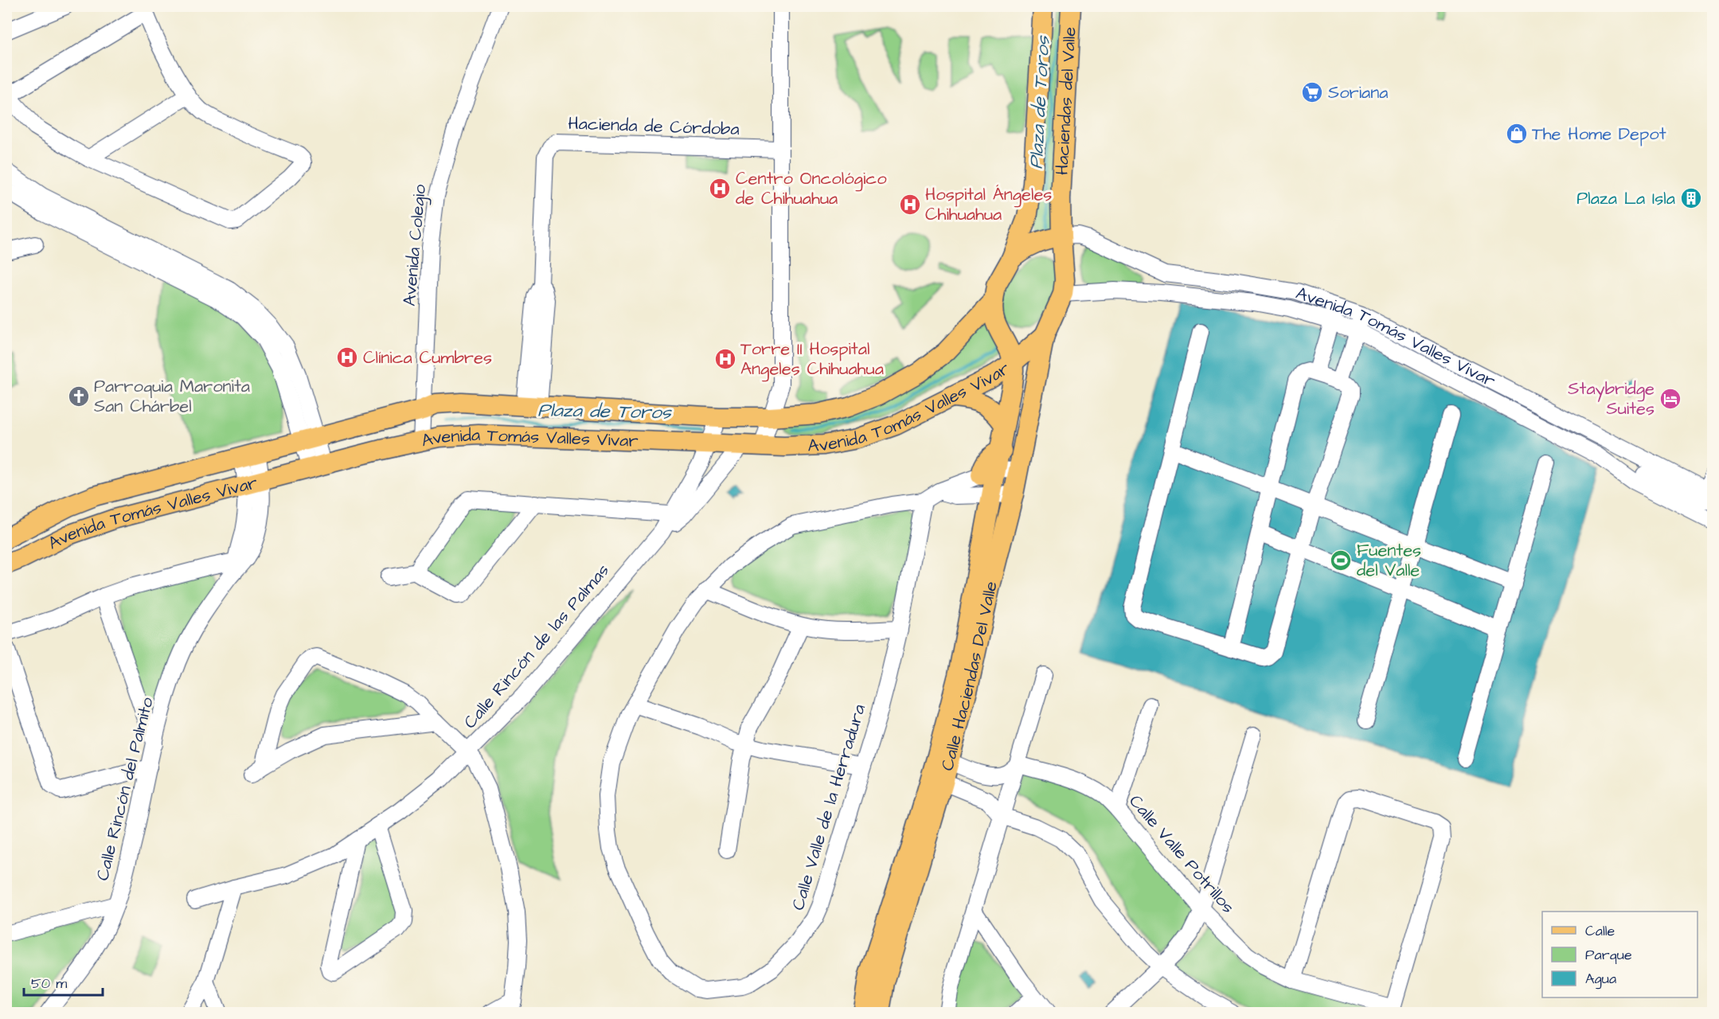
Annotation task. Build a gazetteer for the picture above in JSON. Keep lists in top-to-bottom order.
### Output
{
  "streets": {
    "main road": ["Haciendas del Valle", "Avenida Tomás Valles Vivar", "Calle Haciendas Del Valle"],
    "street": [
      "Hacienda de Córdoba",
      "Avenida Colegio",
      "Calle Rincón de las Palmas",
      "Calle Rincón del Palmito",
      "Calle Valle de la Herradura",
      "Calle Valle Potrillos"
    ]
  },
  "crossings": [
    ["Haciendas del Valle", "Avenida Tomás Valles Vivar"],
    ["Haciendas del Valle", "Calle Haciendas Del Valle"],
    ["Hacienda de Córdoba", "Avenida Tomás Valles Vivar"],
    ["Avenida Colegio", "Avenida Tomás Valles Vivar"],
    ["Avenida Tomás Valles Vivar", "Calle Haciendas Del Valle"],
    ["Avenida Tomás Valles Vivar", "Calle Rincón del Palmito"],
    ["Calle Haciendas Del Valle", "Calle Valle de la Herradura"]
  ],
  "water": ["Plaza de Toros"],
  "places": {
    "supermarket": ["Soriana"],
    "shop": ["The Home Depot"],
    "hospital": [
      "Centro Oncológico de Chihuahua",
      "Hospital Ángeles Chihuahua",
      "Clínica Cumbres",
      "Torre II Hospital Angeles Chihuahua"
    ],
    "building": ["Plaza La Isla"],
    "church": ["Parroquia Maronita San Chárbel"],
    "hotel": ["Staybridge Suites"],
    "sports": ["Fuentes del Valle"]
  },
  "legend": ["Calle", "Parque", "Agua"],
  "scale_bar": "50 m"
}
